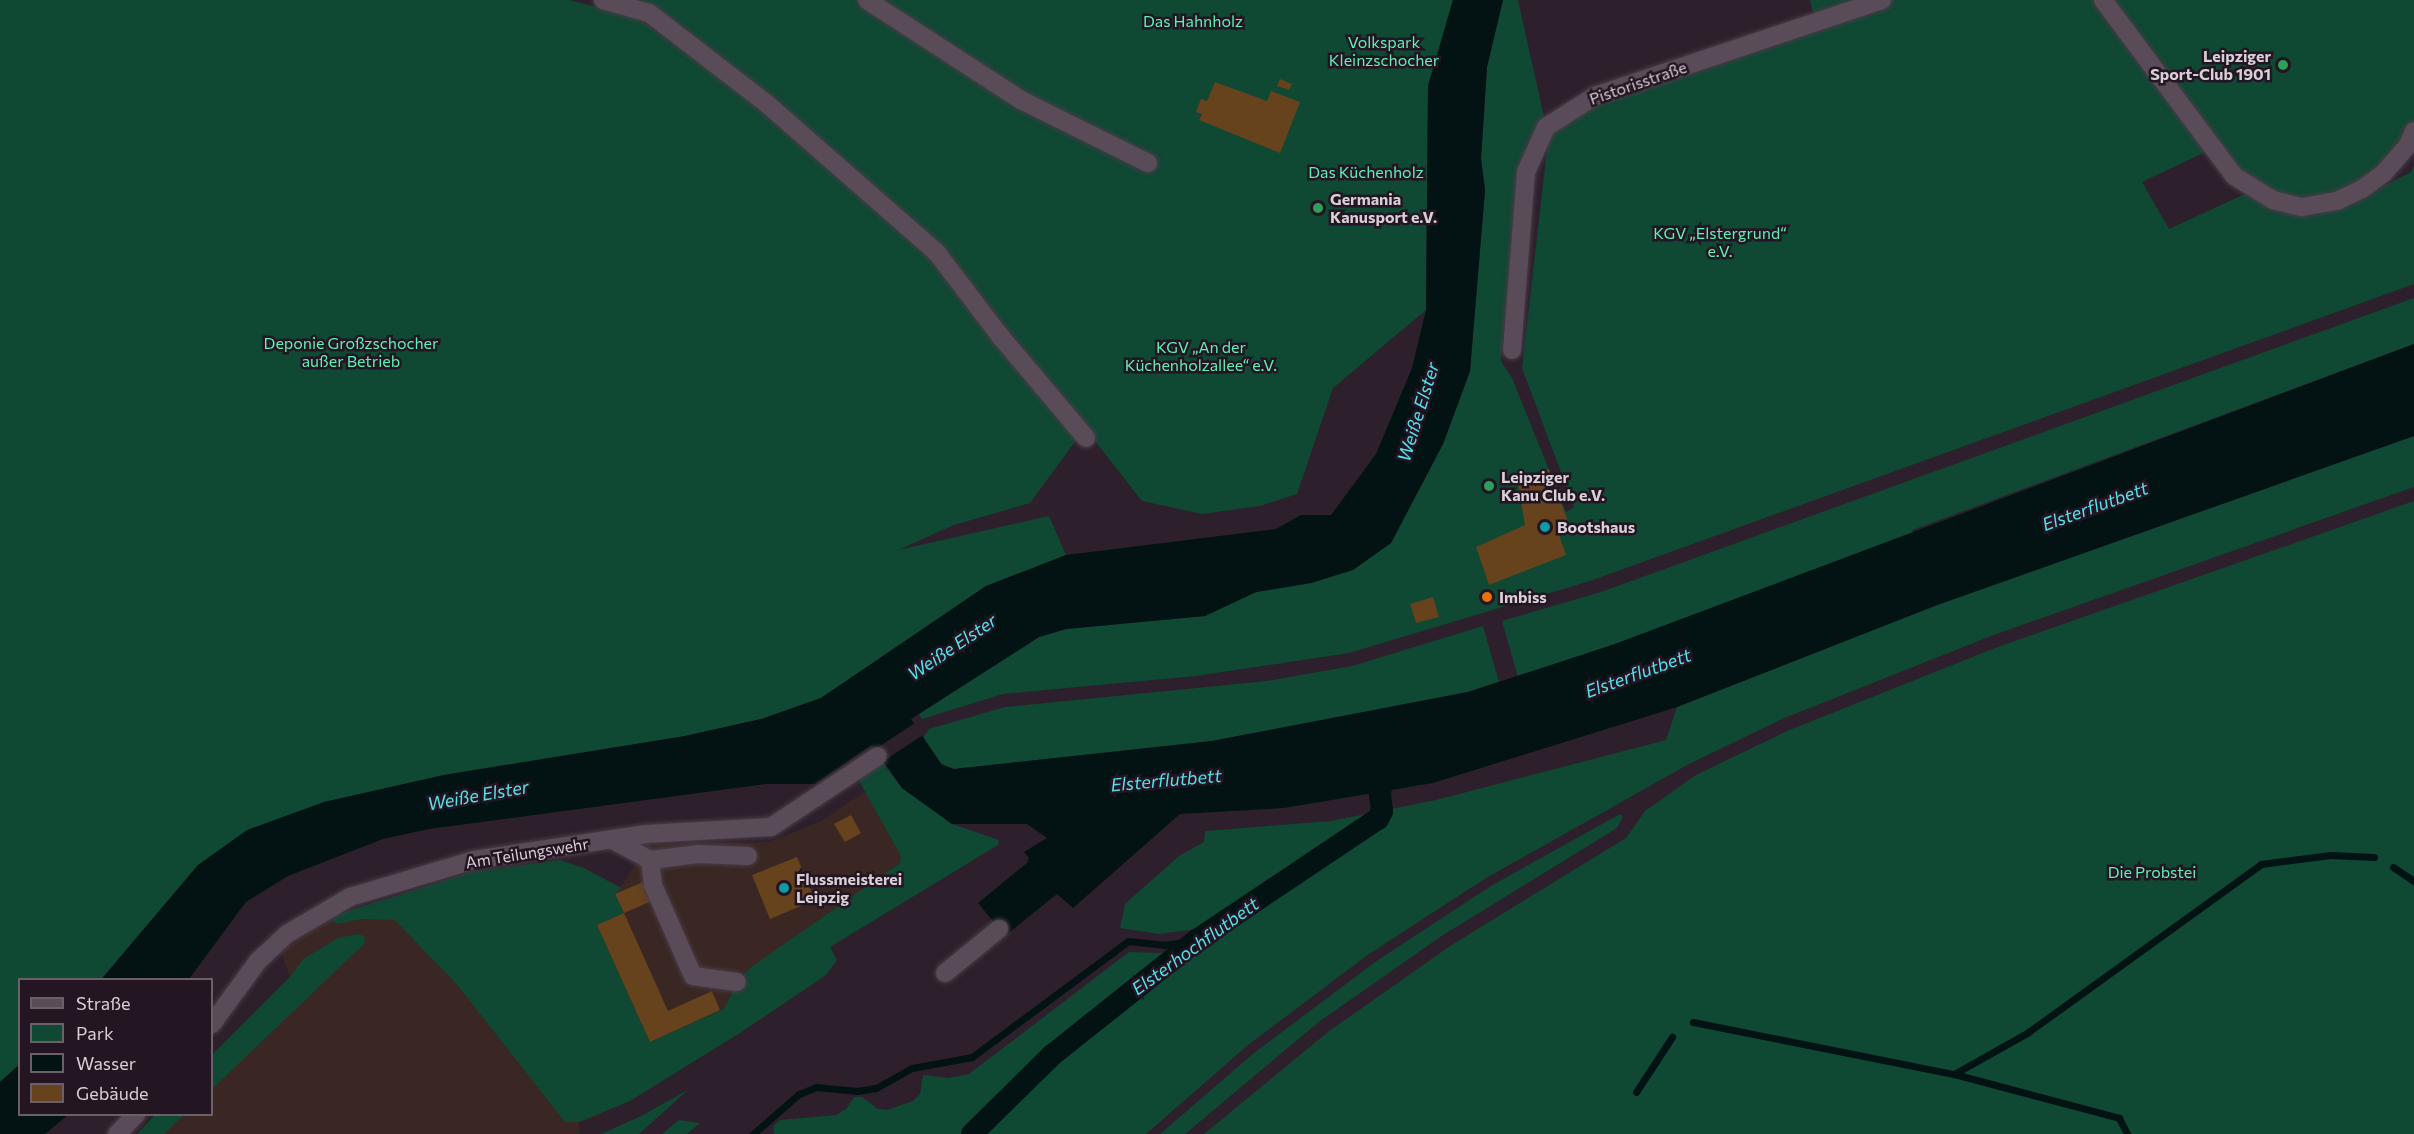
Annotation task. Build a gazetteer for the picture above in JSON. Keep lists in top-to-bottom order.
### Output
{
  "streets": {
    "lane": ["Pistorisstraße", "Am Teilungswehr"]
  },
  "water": ["Weiße Elster", "Elsterflutbett", "Elsterhochflutbett"],
  "parks": [
    "Das Hahnholz",
    "Volkspark Kleinzschocher",
    "Das Küchenholz",
    "KGV „Elstergrund“ e.V.",
    "Deponie Großzschocher außer Betrieb",
    "KGV „An der Küchenholzallee“ e.V.",
    "Die Probstei"
  ],
  "places": [
    "Leipziger Sport-Club 1901",
    "Germania Kanusport e.V.",
    "Leipziger Kanu Club e.V.",
    "Bootshaus",
    "Imbiss",
    "Flussmeisterei Leipzig"
  ],
  "legend": [
    "Straße",
    "Park",
    "Wasser",
    "Gebäude"
  ]
}
